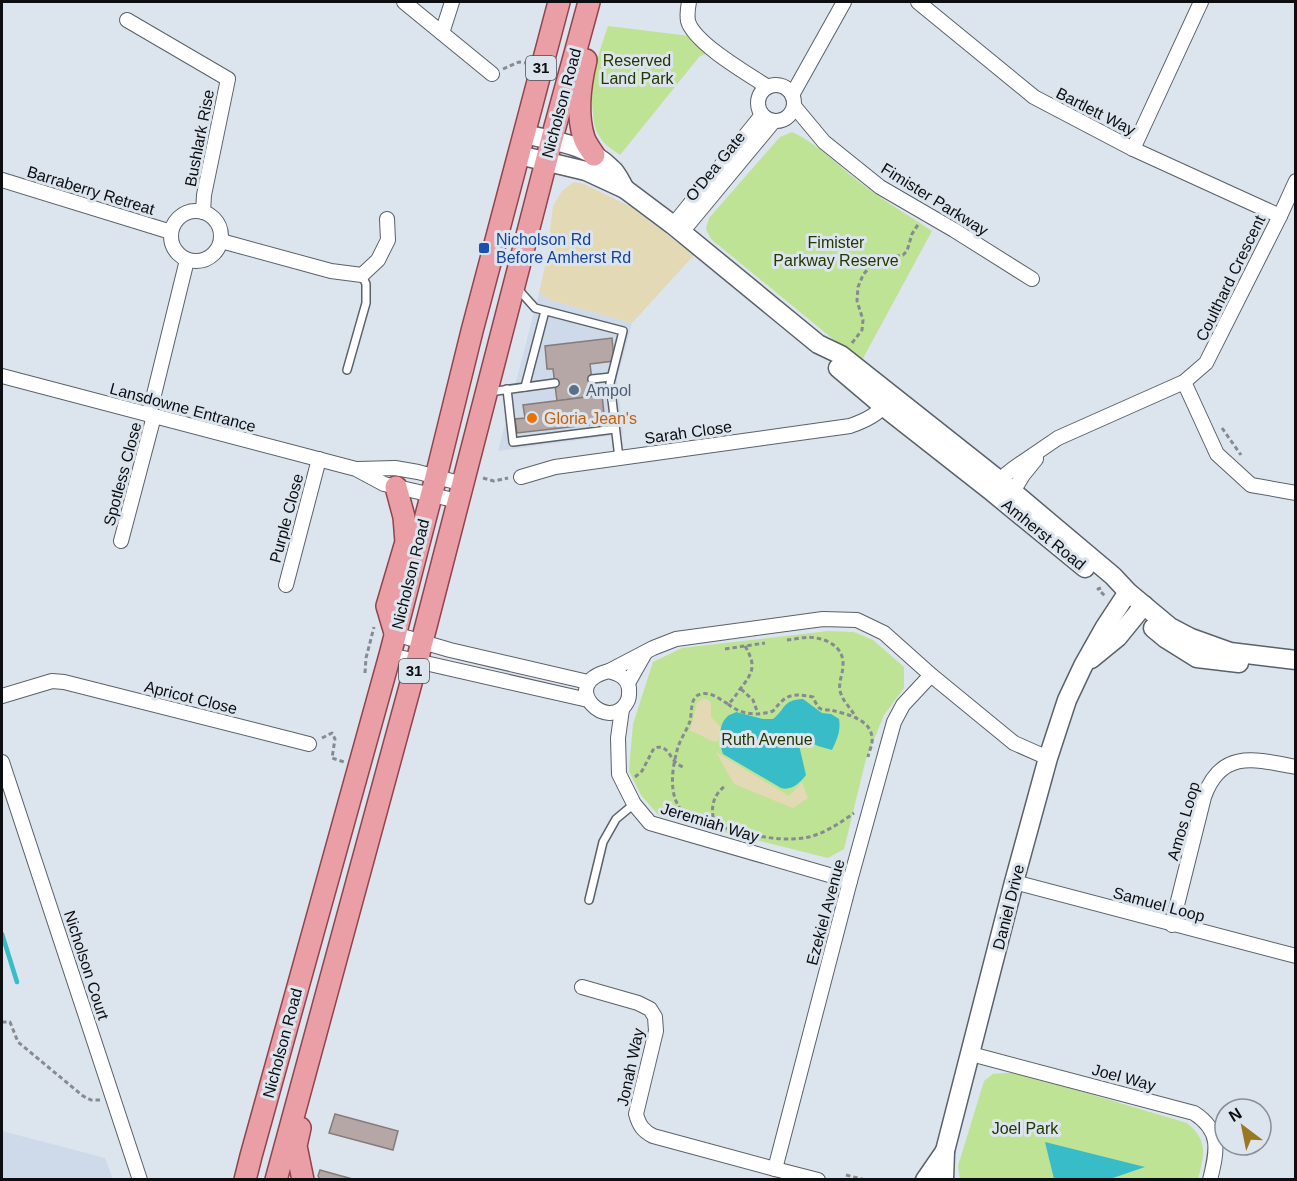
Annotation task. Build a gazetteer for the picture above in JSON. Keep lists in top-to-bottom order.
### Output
{
  "streets": {
    "main road": [
      "31",
      "Nicholson Road",
      "Amherst Road",
      "Daniel Drive"
    ],
    "street": [
      "Bartlett Way",
      "Bushlark Rise",
      "O'Dea Gate",
      "Barraberry Retreat",
      "Fimister Parkway",
      "Coulthard Crescent",
      "Lansdowne Entrance",
      "Sarah Close",
      "Spotless Close",
      "Purple Close",
      "Apricot Close",
      "Amos Loop",
      "Jeremiah Way",
      "Samuel Loop",
      "Ezekiel Avenue",
      "Nicholson Court",
      "Jonah Way",
      "Joel Way"
    ]
  },
  "crossings": [
    ["Nicholson Road", "Lansdowne Entrance"],
    ["Nicholson Road", "Amherst Road"],
    ["Bartlett Way", "Coulthard Crescent"],
    ["Bushlark Rise", "Barraberry Retreat"],
    ["O'Dea Gate", "Fimister Parkway"],
    ["O'Dea Gate", "Amherst Road"],
    ["Coulthard Crescent", "Amherst Road"],
    ["Lansdowne Entrance", "Spotless Close"],
    ["Lansdowne Entrance", "Purple Close"],
    ["Sarah Close", "Amherst Road"],
    ["Amherst Road", "Daniel Drive"],
    ["Amos Loop", "Samuel Loop"],
    ["Jeremiah Way", "Ezekiel Avenue"],
    ["Samuel Loop", "Daniel Drive"],
    ["Daniel Drive", "Joel Way"],
    ["Ezekiel Avenue", "Jonah Way"]
  ],
  "parks": [
    "Reserved Land Park",
    "Fimister Parkway Reserve",
    "Ruth Avenue",
    "Joel Park"
  ],
  "places": {
    "transit": ["Nicholson Rd Before Amherst Rd"],
    "other": ["Ampol", "Gloria Jean's"]
  },
  "north": "top left"
}
